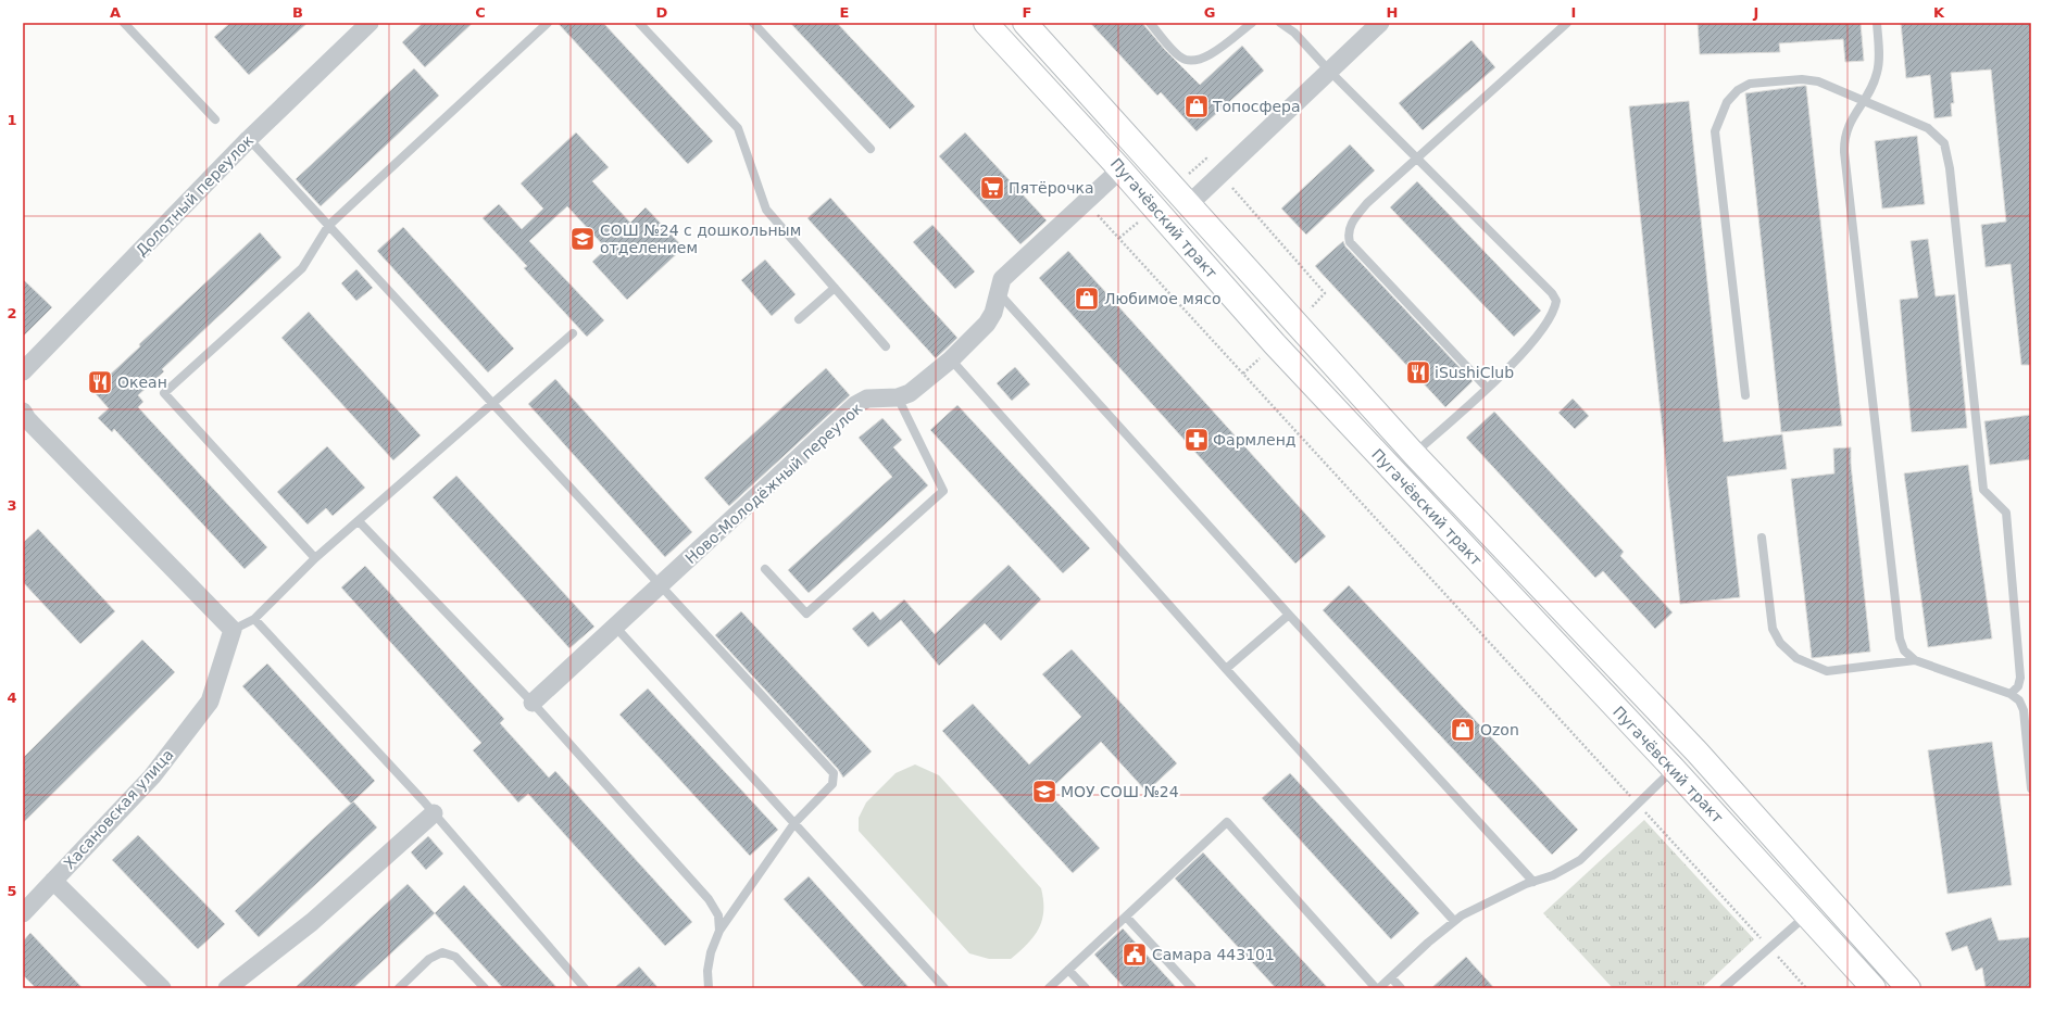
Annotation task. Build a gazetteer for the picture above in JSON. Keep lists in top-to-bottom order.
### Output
{
  "streets": {
    "main road": ["Пугачёвский тракт"],
    "street": ["Долотный переулок", "Ново-Молодёжный переулок", "Хасановская улица"]
  },
  "crossings": [
    ["Пугачёвский тракт", "Ново-Молодёжный переулок"]
  ],
  "places": {
    "shop": ["Топосфера", "Любимое мясо", "Ozon"],
    "supermarket": ["Пятёрочка"],
    "school or university": ["СОШ №24 с дошкольным отделением", "МОУ СОШ №24"],
    "restaurant": ["iSushiClub", "Океан"],
    "pharmacy": ["Фармленд"],
    "public building": ["Самара 443101"]
  },
  "grid": {
    "columns": [
      "A",
      "B",
      "C",
      "D",
      "E",
      "F",
      "G",
      "H",
      "I",
      "J",
      "K"
    ],
    "rows": [
      "1",
      "2",
      "3",
      "4",
      "5"
    ]
  }
}
